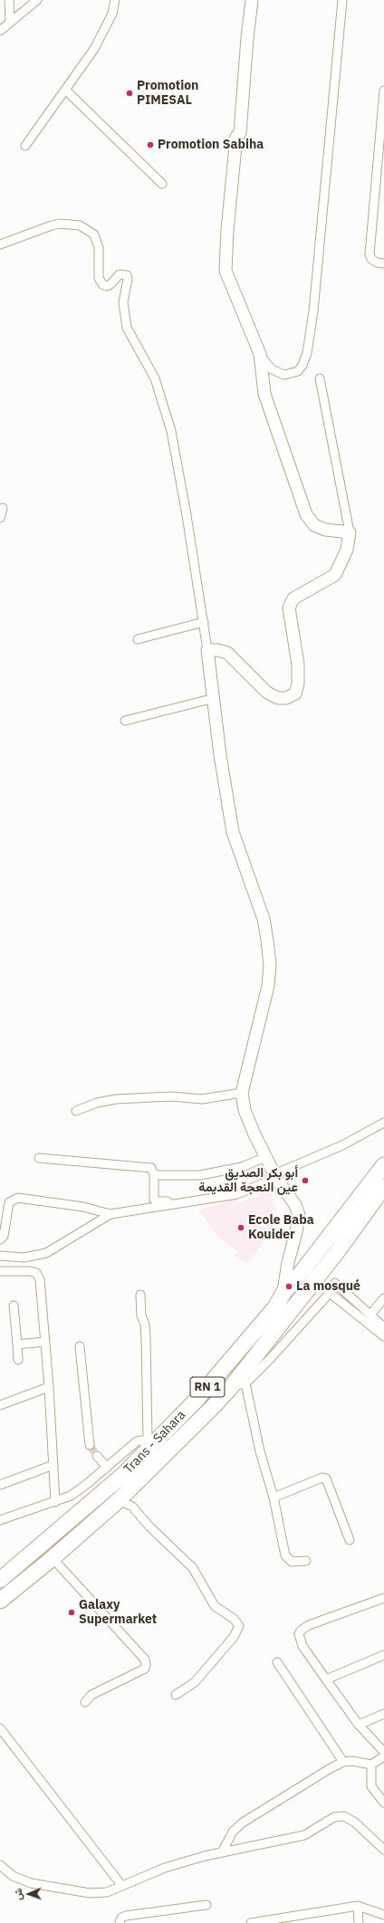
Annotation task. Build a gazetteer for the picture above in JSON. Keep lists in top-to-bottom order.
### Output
{
  "streets": {
    "highway": ["RN 1", "Trans - Sahara"]
  },
  "places": [
    "Promotion PIMESAL",
    "Promotion Sabiha",
    "أبو بكر الصديق عين النعجة القديمة",
    "Ecole Baba Kouider",
    "La mosqué",
    "Galaxy Supermarket"
  ],
  "north": "left"
}
